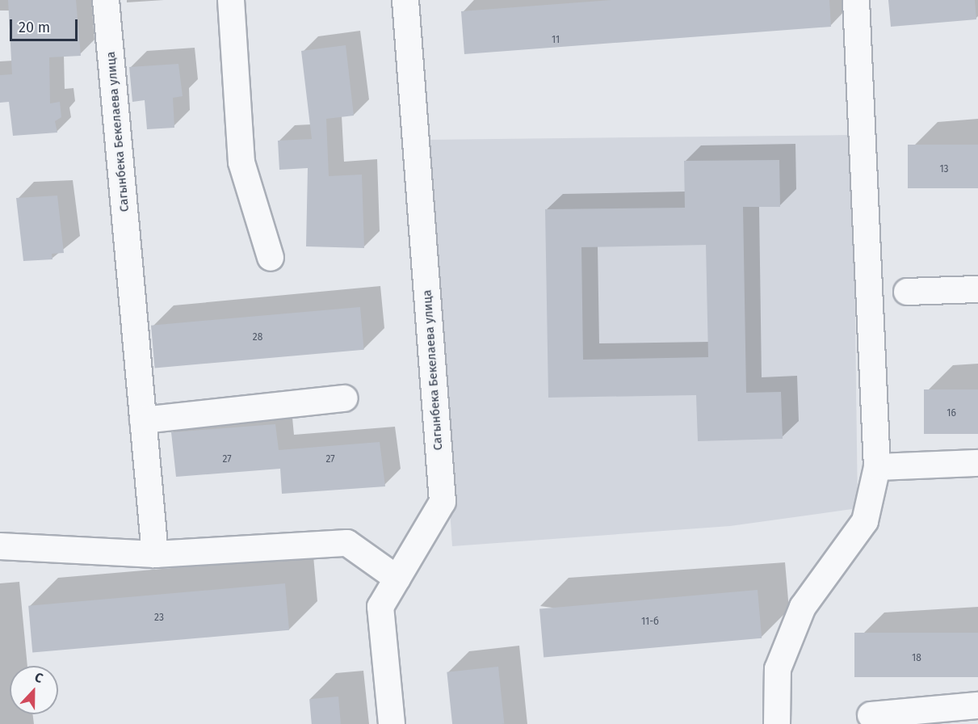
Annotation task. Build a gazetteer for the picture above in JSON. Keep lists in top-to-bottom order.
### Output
{
  "streets": {
    "street": ["Сагынбека Бекелаева улица"]
  },
  "house_numbers": [
    "11",
    "13",
    "28",
    "16",
    "27",
    "27",
    "23",
    "11-б",
    "18"
  ],
  "scale_bar": "20 m",
  "north": "top"
}
